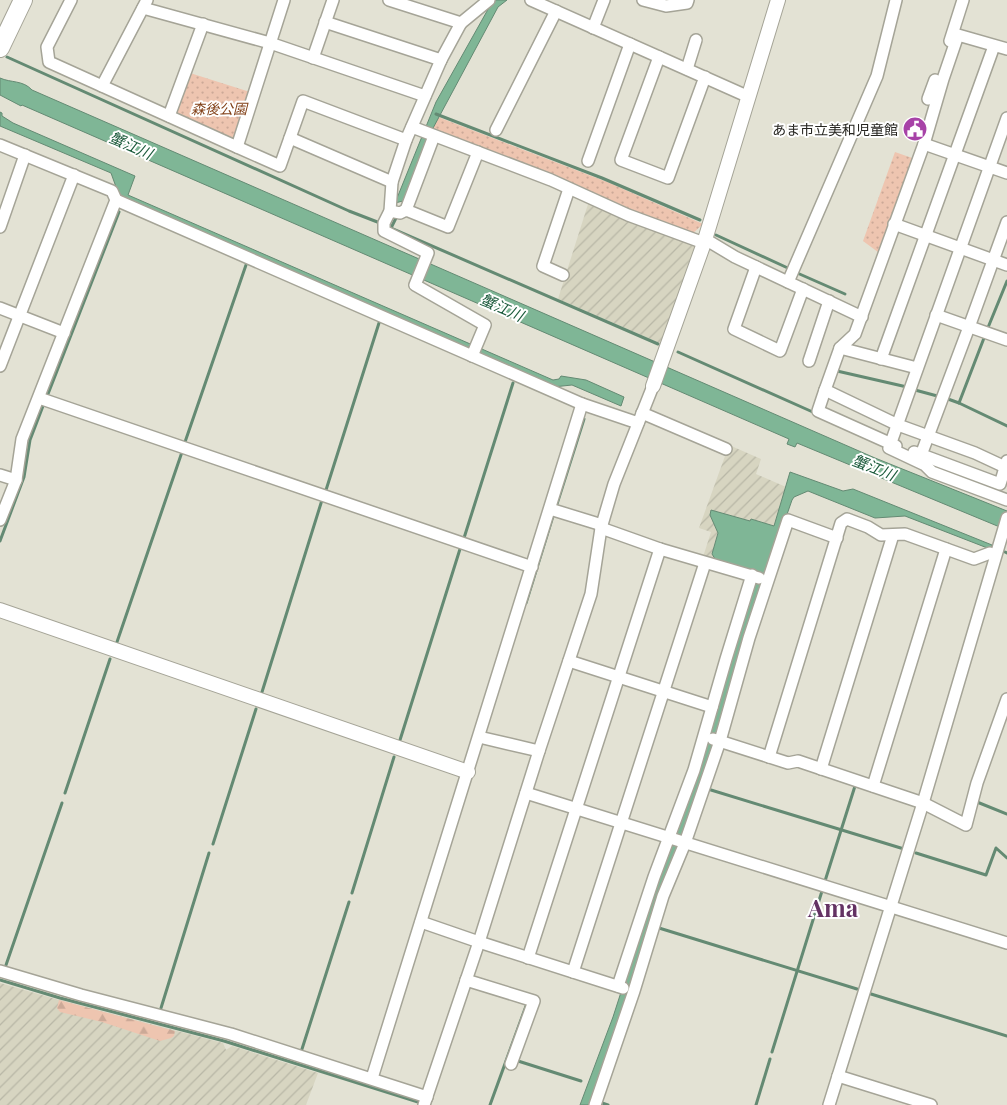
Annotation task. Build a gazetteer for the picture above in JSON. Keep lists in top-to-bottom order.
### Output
{
  "districts": ["Ama"],
  "water": ["蟹江川"],
  "parks": ["森後公園"],
  "places": {
    "public building": ["あま市立美和児童館"]
  }
}
